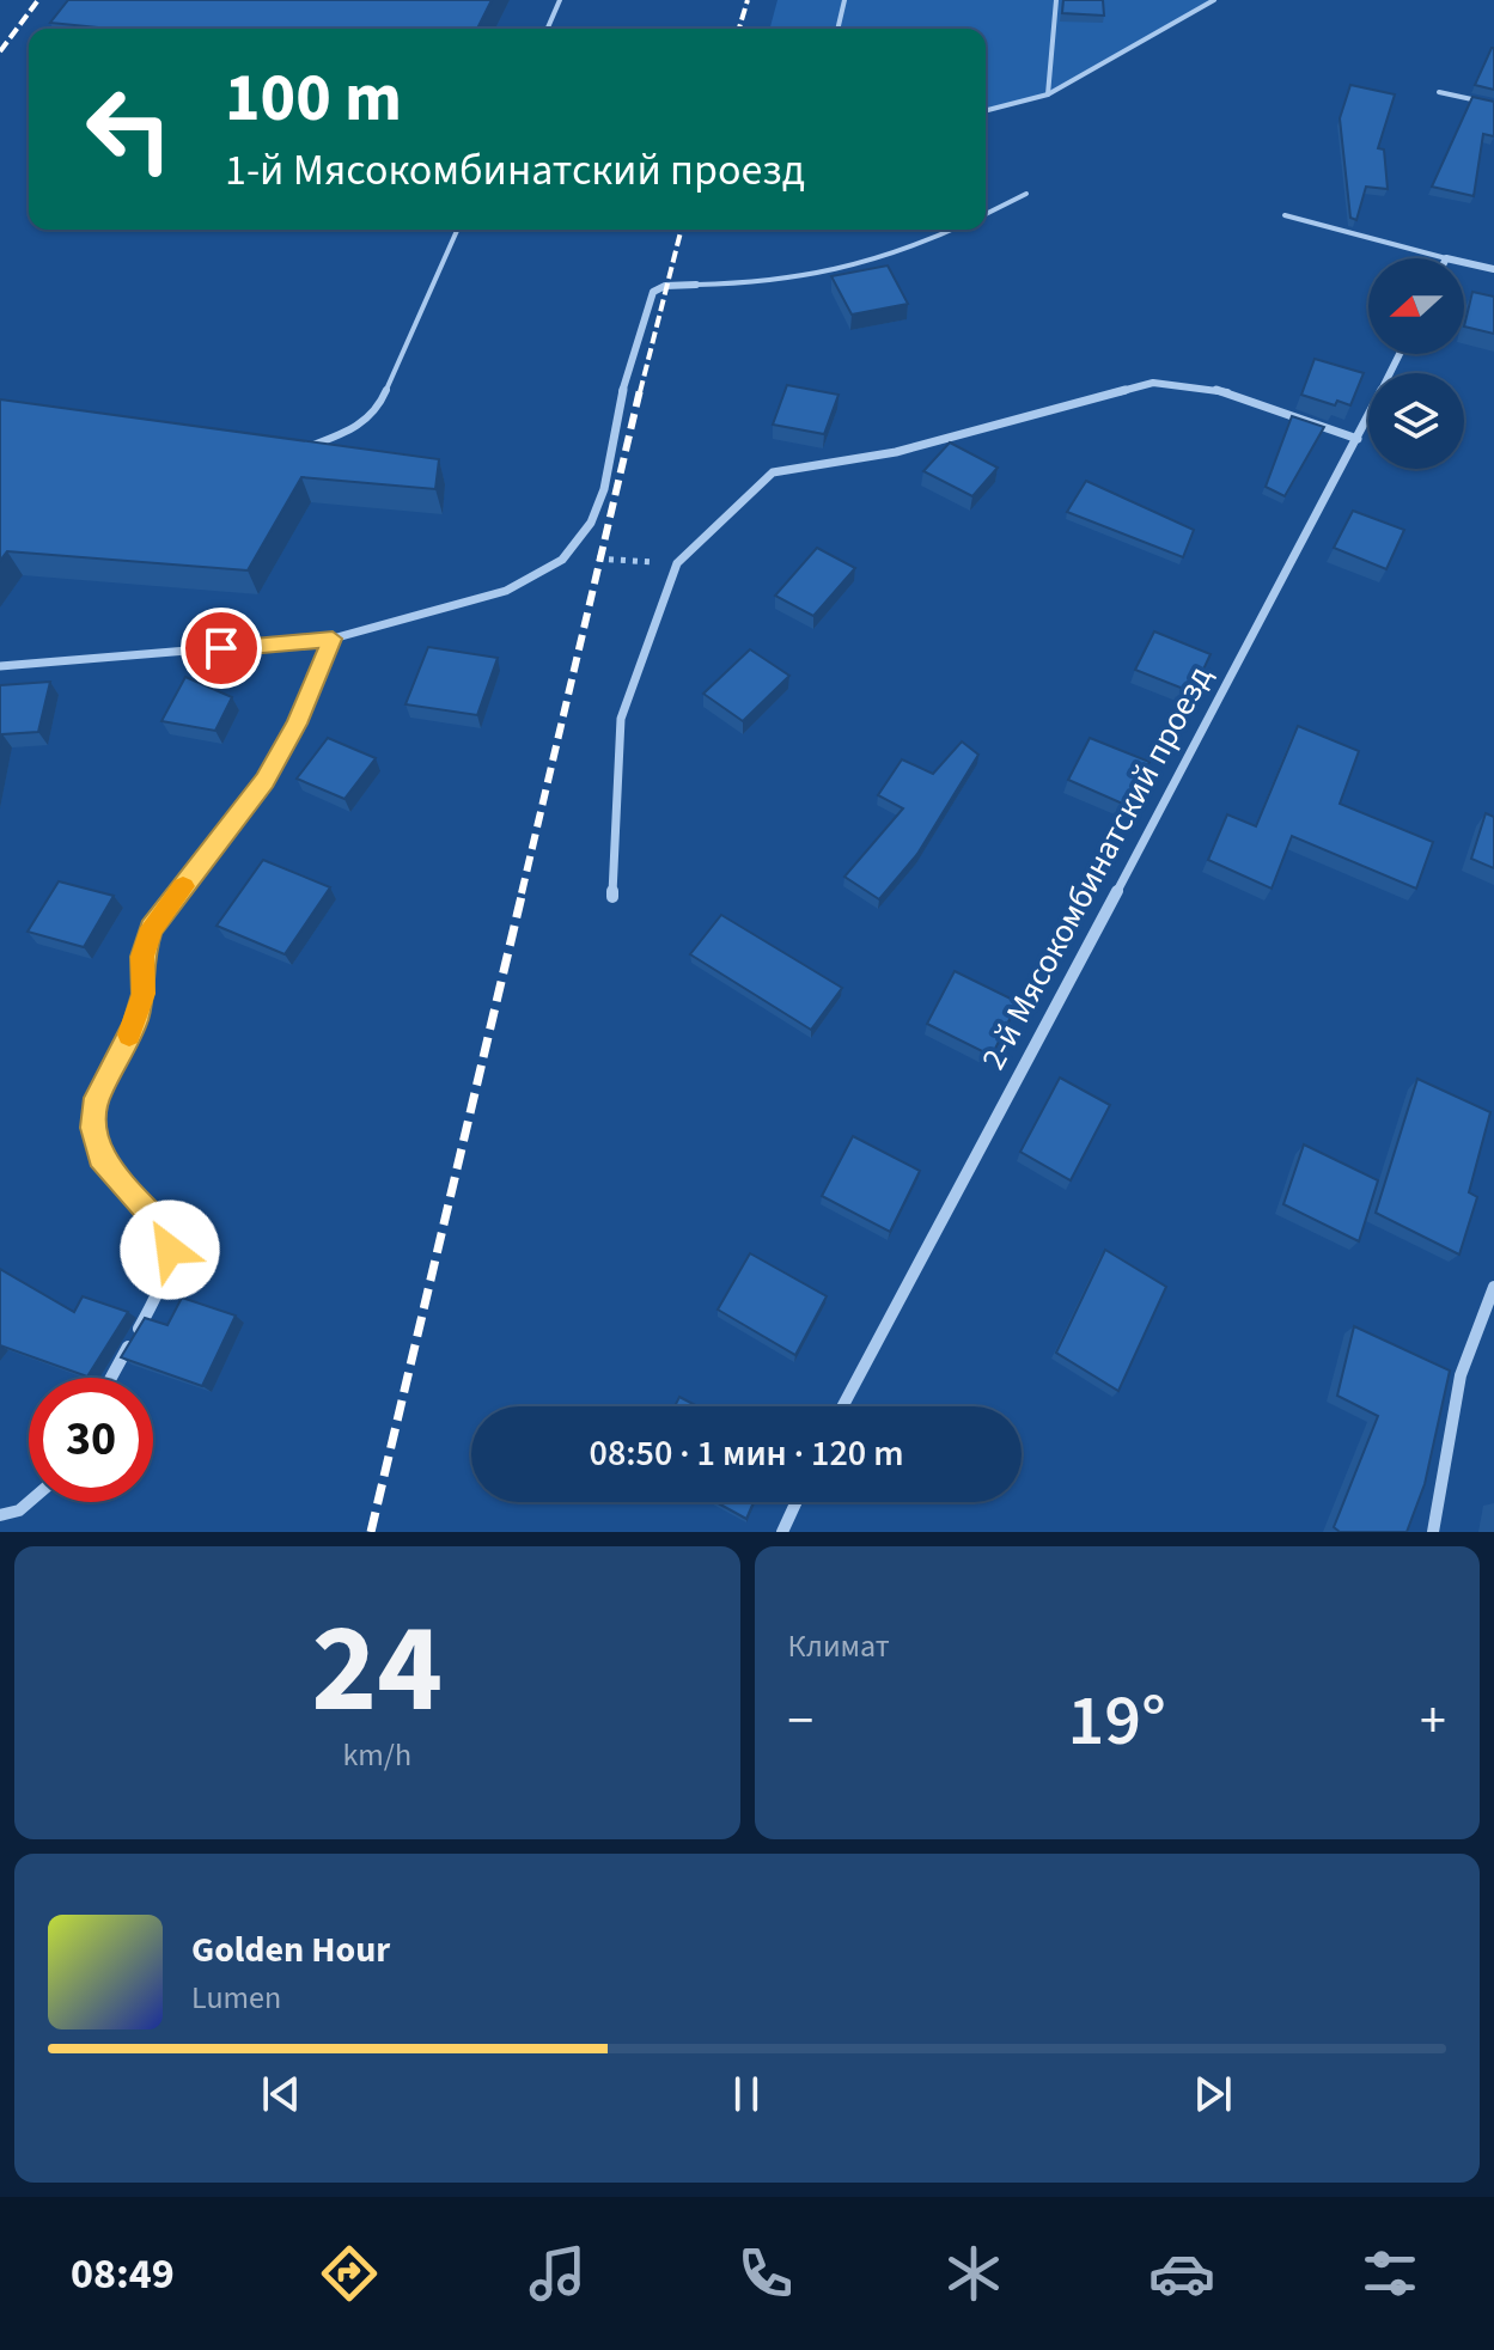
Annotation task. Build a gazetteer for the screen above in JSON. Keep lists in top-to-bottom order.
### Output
{
  "streets": {
    "street": ["2-й Мясокомбинатский проезд"]
  },
  "north": "left",
  "page": {
    "turn": ["100 m", "1-й Мясокомбинатский проезд"],
    "limit": "30",
    "trip": "08:50 · 1 мин · 120 m",
    "tile": [
      ["24", "km/h"],
      "Климат"
    ],
    "heat": ["−", "19°", "+"],
    "song": ["Golden Hour", "Lumen"],
    "tabs": "08:49"
  }
}
